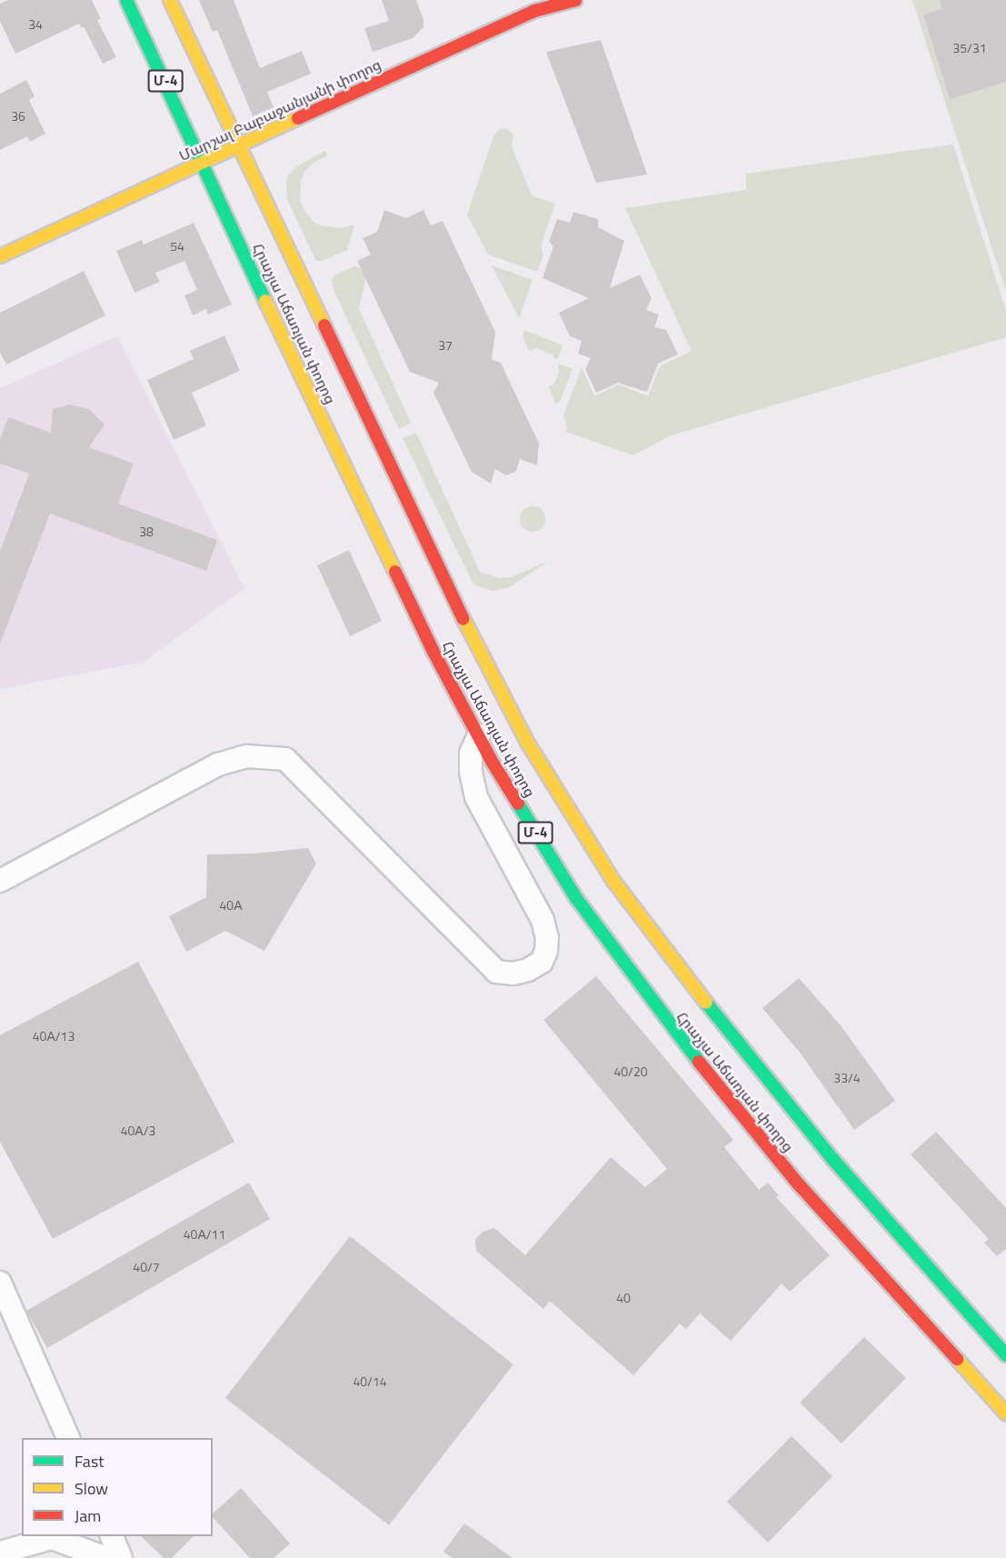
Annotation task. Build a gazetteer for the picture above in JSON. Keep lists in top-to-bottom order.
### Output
{
  "streets": {
    "main road": ["Մ-4", "Մարշալ Բաբաջանյանի փողոց", "Հրաչյա Աճառյան փողոց"]
  },
  "crossings": [
    ["Մարշալ Բաբաջանյանի փողոց", "Հրաչյա Աճառյան փողոց"]
  ],
  "house_numbers": [
    "34",
    "35/31",
    "36",
    "54",
    "37",
    "38",
    "40А",
    "40А/13",
    "40/20",
    "33/4",
    "40А/3",
    "40А/11",
    "40/7",
    "40",
    "40/14"
  ],
  "legend": ["Fast", "Slow", "Jam"]
}
